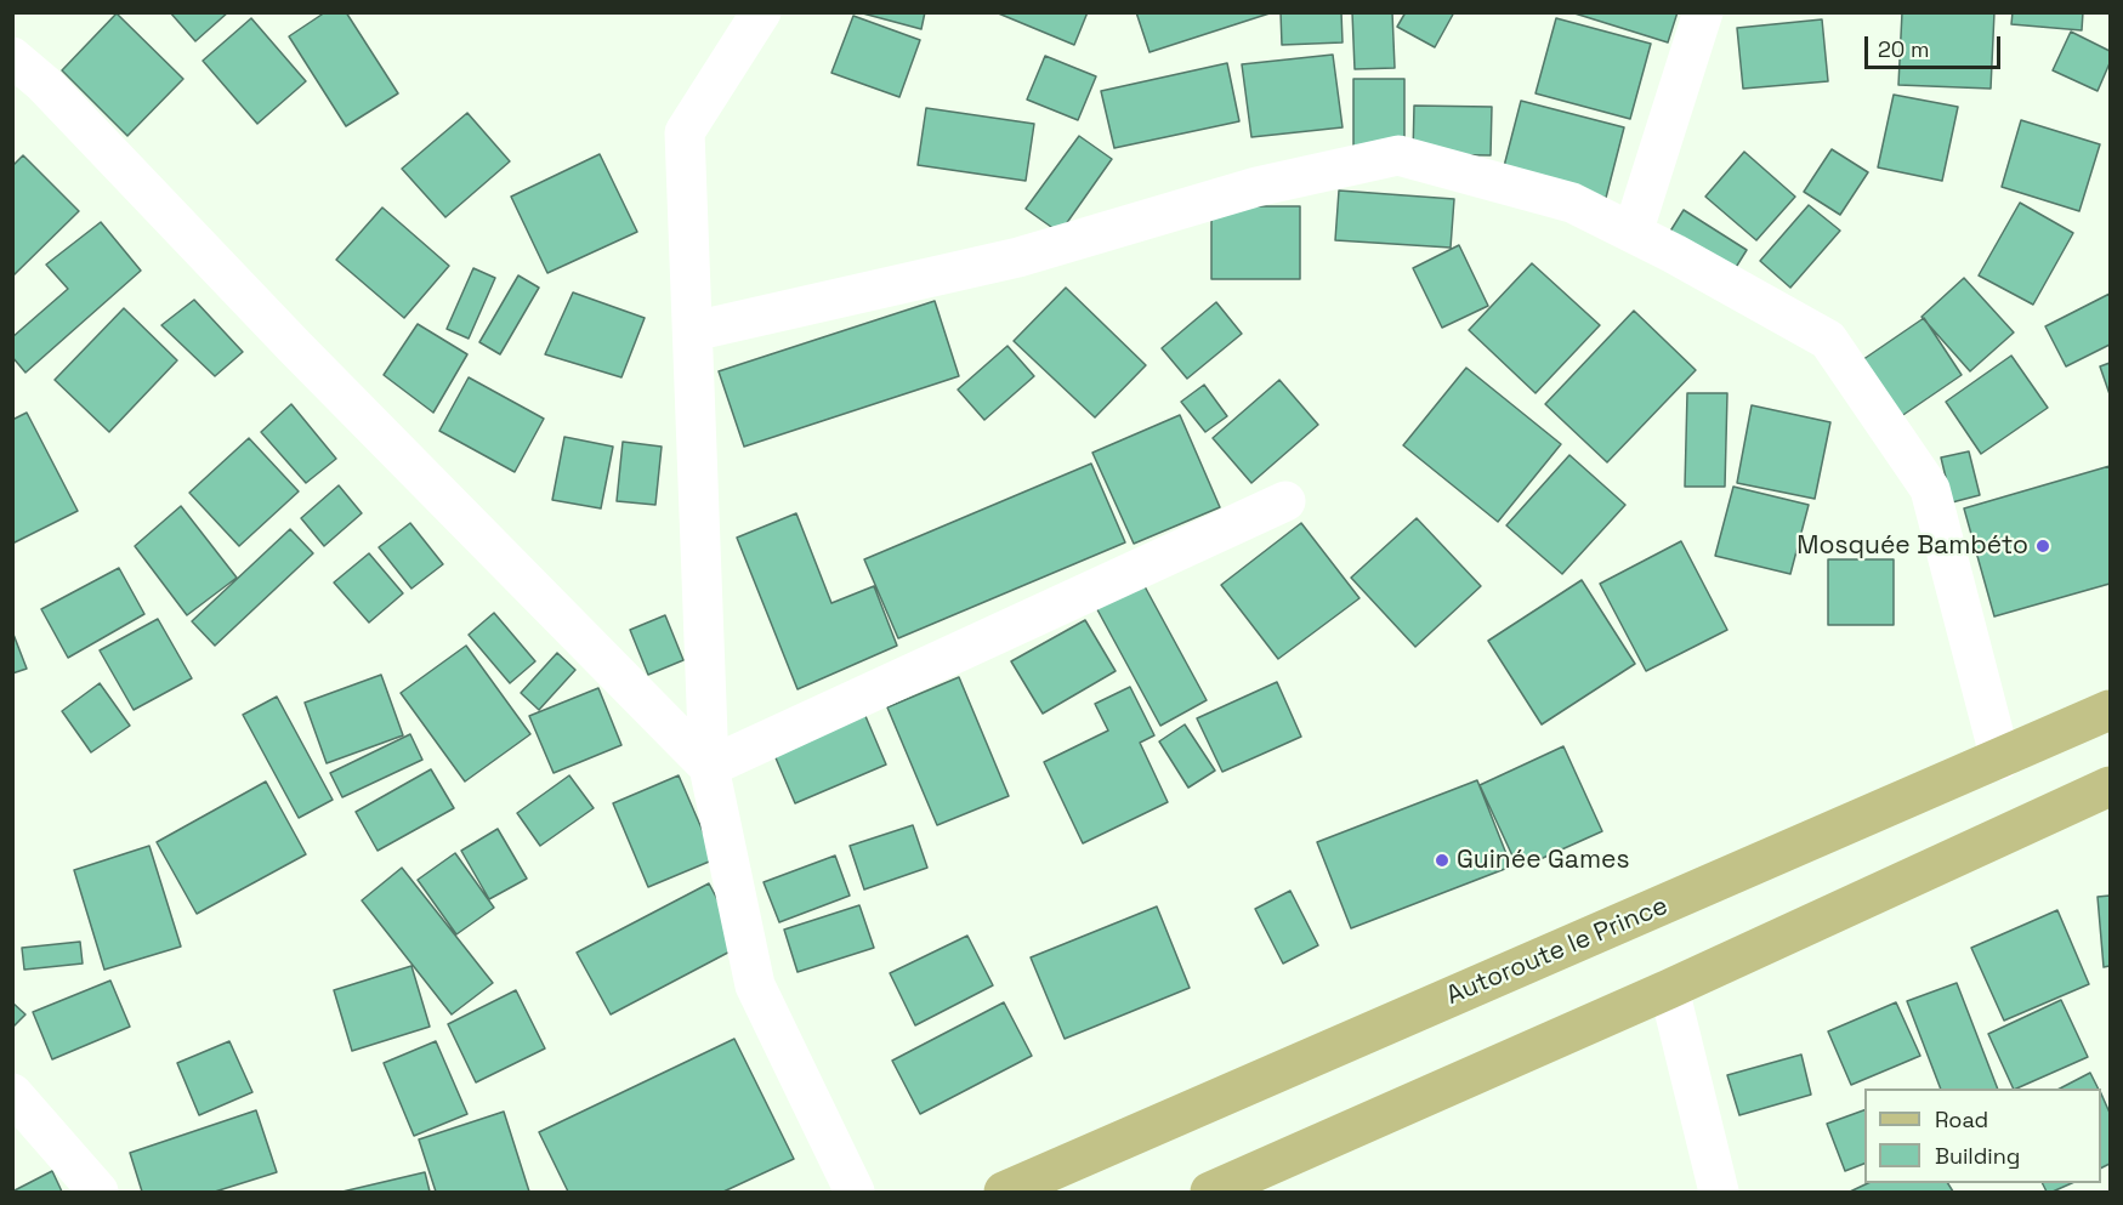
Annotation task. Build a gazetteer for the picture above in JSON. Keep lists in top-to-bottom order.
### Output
{
  "streets": {
    "main road": ["Autoroute le Prince"]
  },
  "places": ["Mosquée Bambéto", "Guinée Games"],
  "legend": ["Road", "Building"],
  "scale_bar": "20 m"
}
